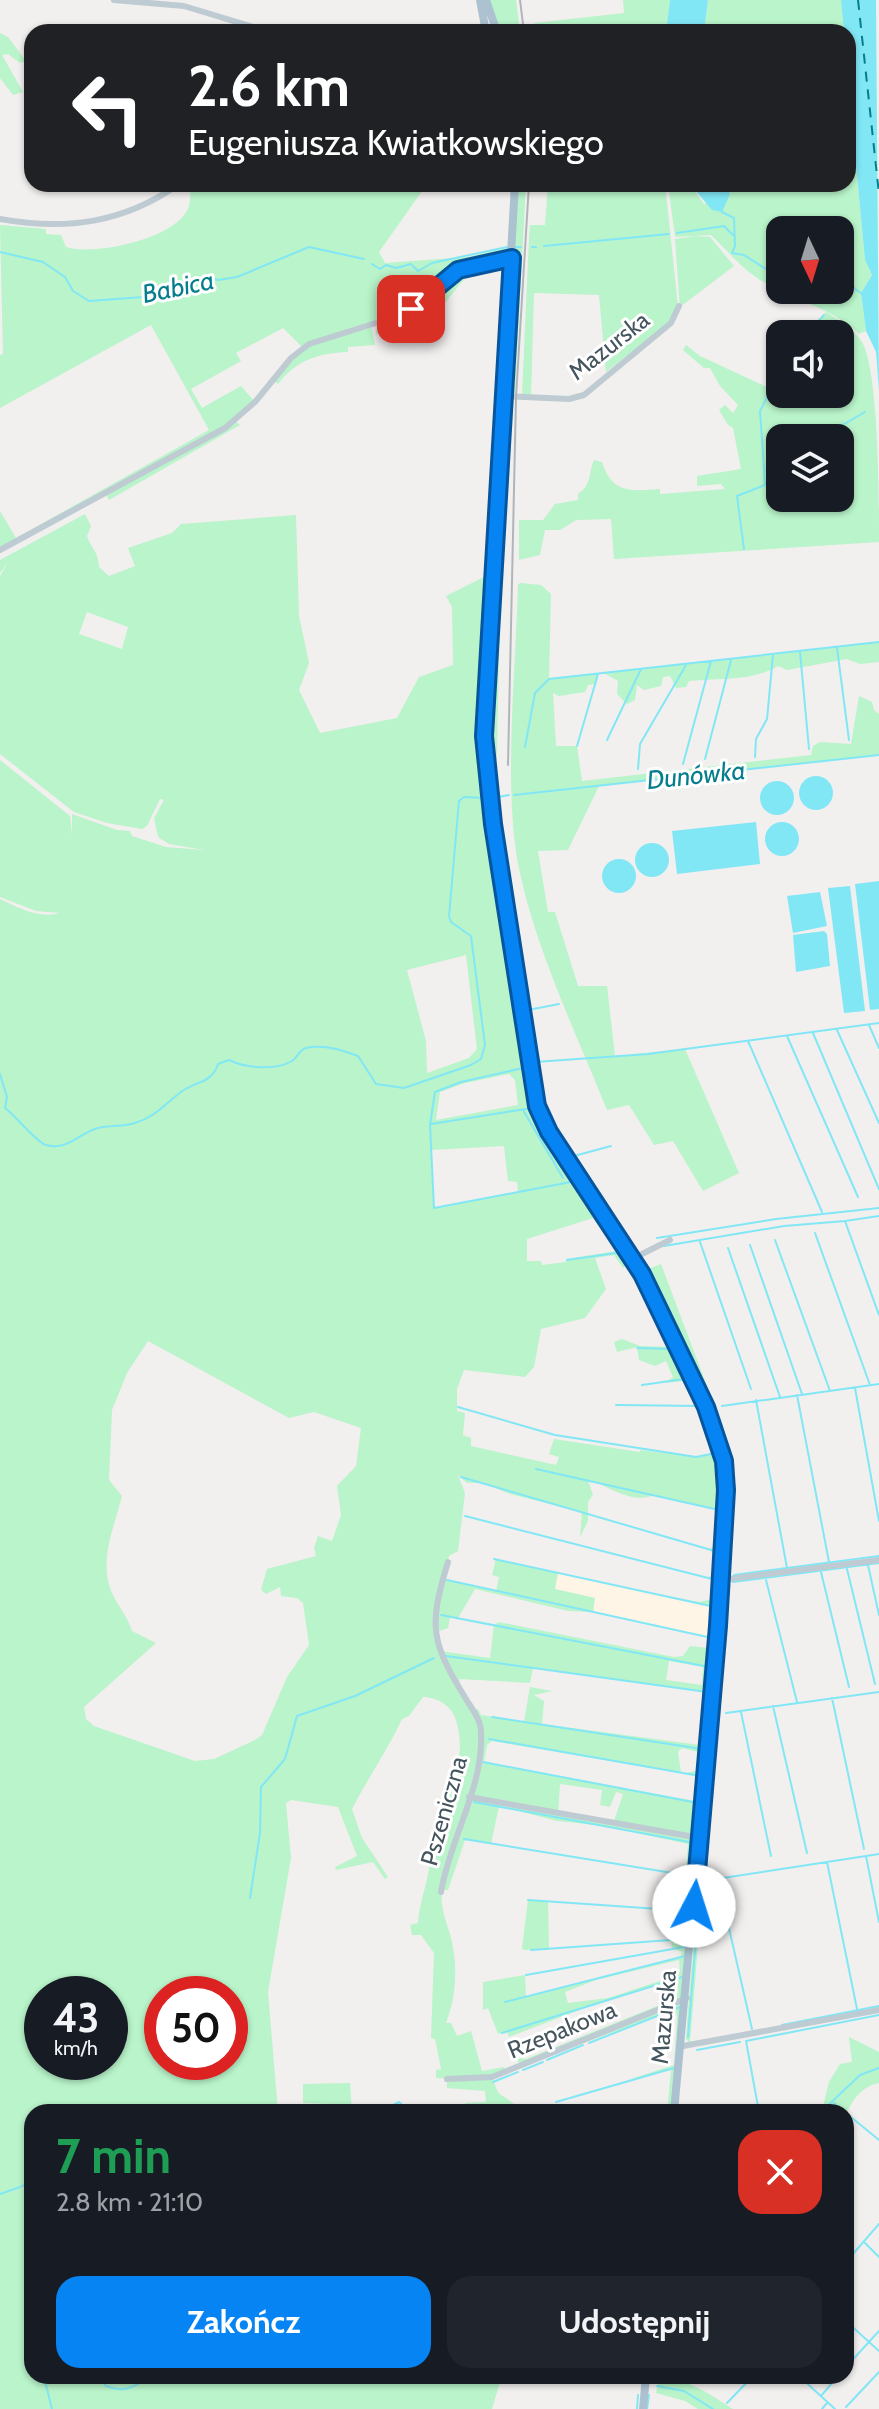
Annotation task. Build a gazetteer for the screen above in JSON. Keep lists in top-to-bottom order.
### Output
{
  "streets": {
    "main road": ["Mazurska"],
    "street": ["Pszeniczna", "Rzepakowa"]
  },
  "crossings": [
    ["Mazurska", "Rzepakowa"]
  ],
  "water": ["Babica", "Dunówka"],
  "north": "bottom",
  "page": {
    "turn": ["2.6 km", "Eugeniusza Kwiatkowskiego"],
    "speed": "43 km/h",
    "limit": "50",
    "heading": ["7 min", "2.8 km · 21:10"],
    "buttons": ["Zakończ", "Udostępnij"]
  }
}
